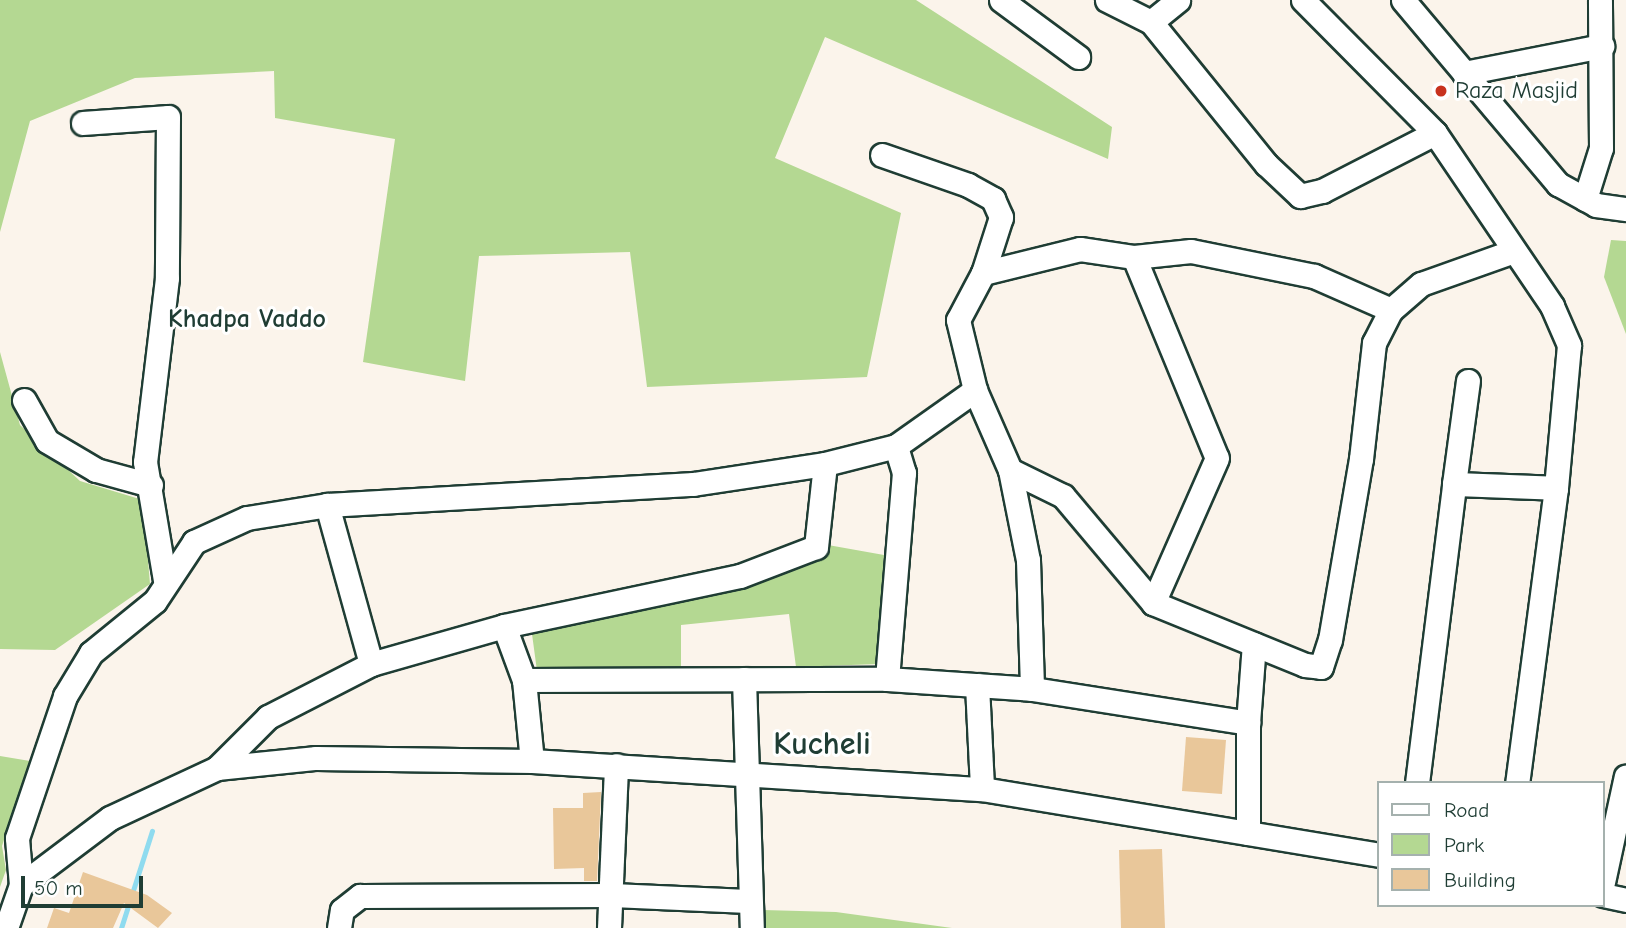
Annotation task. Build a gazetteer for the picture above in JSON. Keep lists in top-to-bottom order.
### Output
{
  "districts": ["Khadpa Vaddo", "Kucheli"],
  "places": ["Raza Masjid"],
  "legend": ["Road", "Park", "Building"],
  "scale_bar": "50 m"
}
